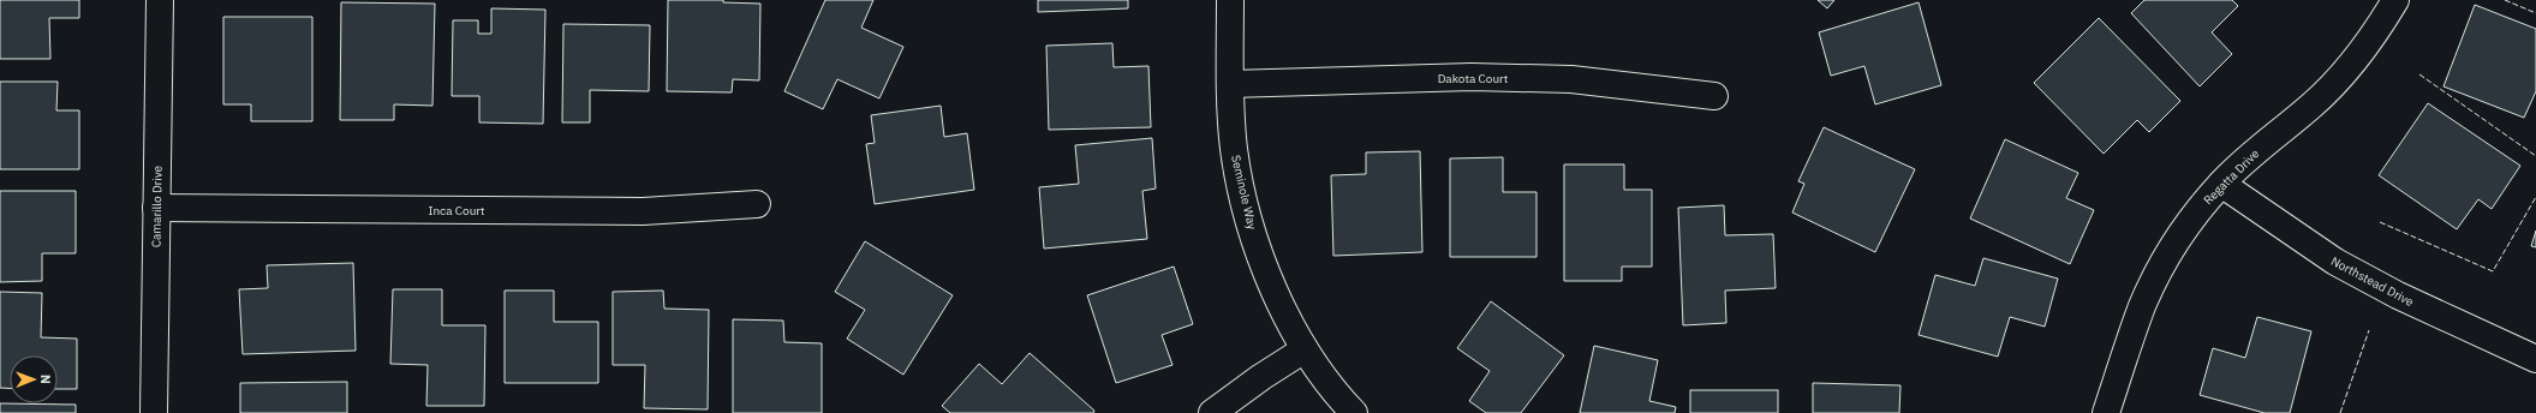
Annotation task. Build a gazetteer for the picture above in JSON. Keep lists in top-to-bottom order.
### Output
{
  "streets": {
    "street": [
      "Dakota Court",
      "Regatta Drive",
      "Seminole Way",
      "Camarillo Drive",
      "Inca Court",
      "Northstead Drive"
    ]
  },
  "crossings": [
    ["Dakota Court", "Seminole Way"],
    ["Regatta Drive", "Northstead Drive"],
    ["Camarillo Drive", "Inca Court"]
  ],
  "north": "right"
}
